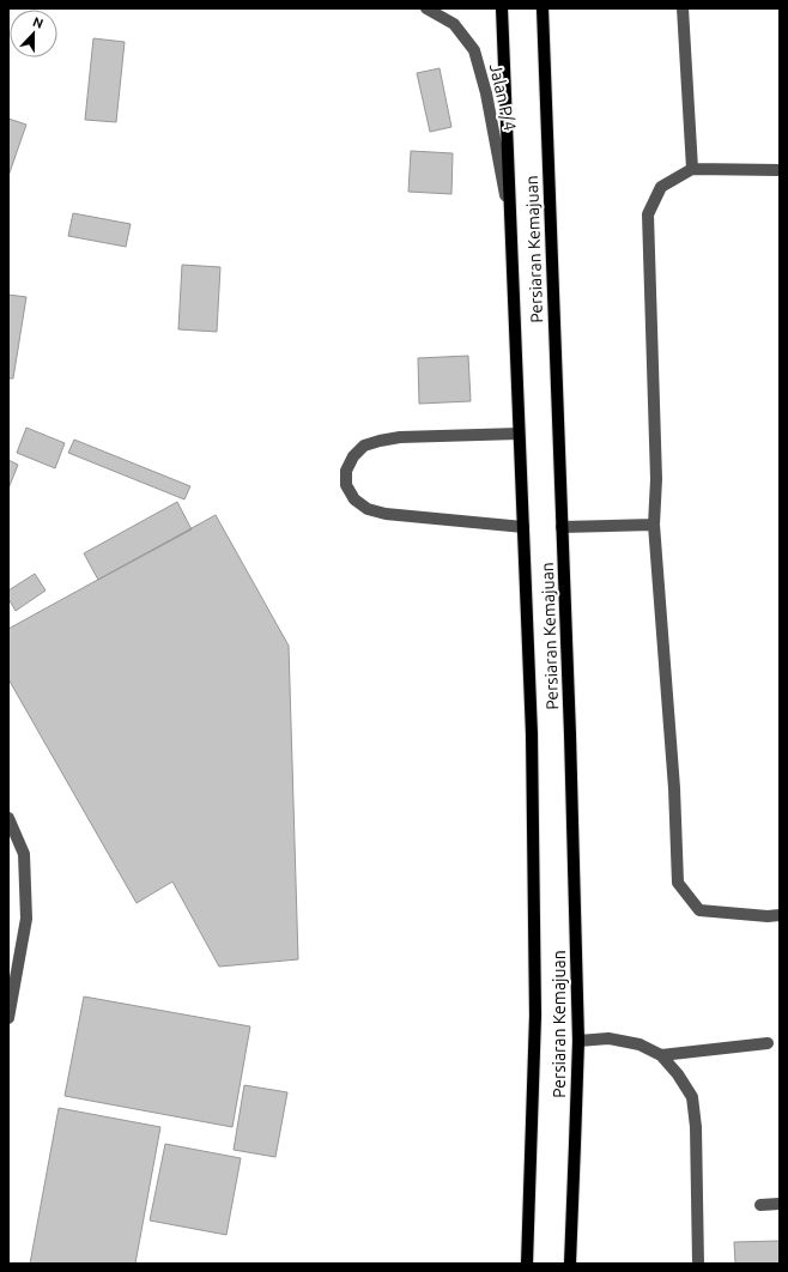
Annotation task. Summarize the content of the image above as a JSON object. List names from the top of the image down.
{
  "streets": {
    "main road": ["Persiaran Kemajuan"],
    "street": ["Jalan P/4"]
  },
  "crossings": [
    ["Jalan P/4", "Persiaran Kemajuan"]
  ],
  "north": "top"
}
